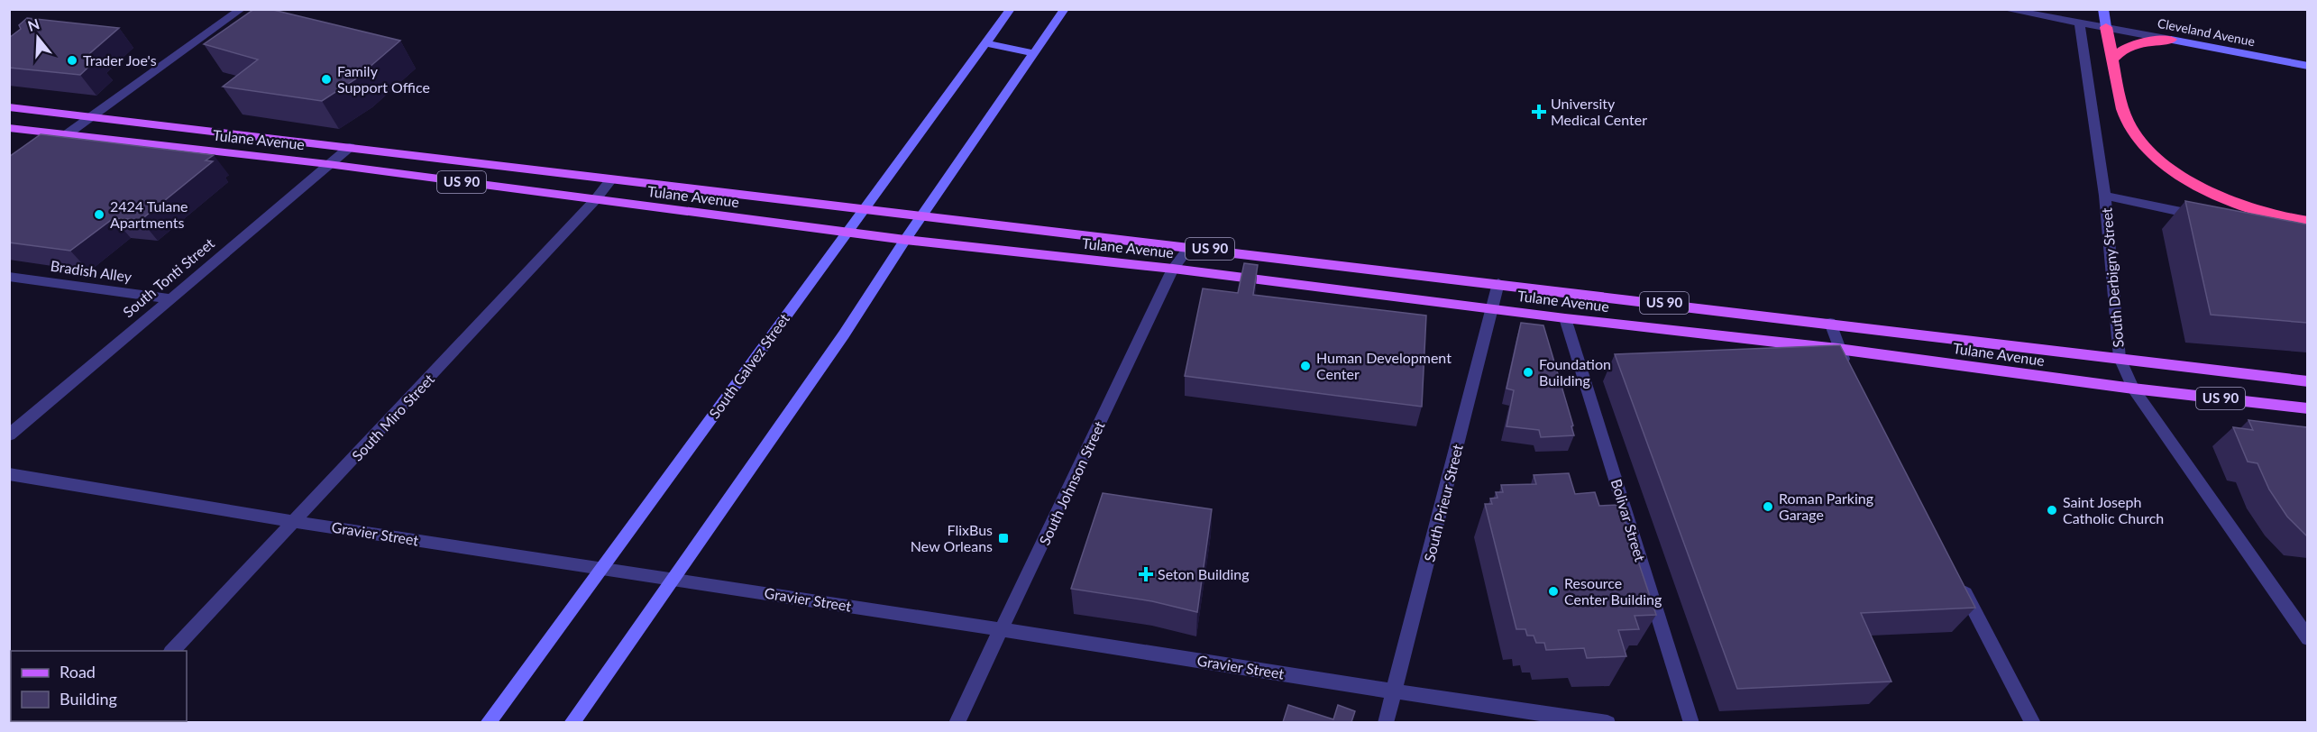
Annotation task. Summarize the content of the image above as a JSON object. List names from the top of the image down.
{
  "streets": {
    "main road": ["Tulane Avenue", "US 90"],
    "street": [
      "Cleveland Avenue",
      "Bradish Alley",
      "South Tonti Street",
      "South Derbigny Street",
      "South Galvez Street",
      "South Miro Street",
      "South Johnson Street",
      "South Prieur Street",
      "Bolivar Street",
      "Gravier Street"
    ]
  },
  "crossings": [
    ["Cleveland Avenue", "South Derbigny Street"],
    ["Tulane Avenue", "South Tonti Street"],
    ["Tulane Avenue", "South Derbigny Street"],
    ["Tulane Avenue", "South Galvez Street"],
    ["Tulane Avenue", "South Miro Street"],
    ["Tulane Avenue", "South Johnson Street"],
    ["Tulane Avenue", "South Prieur Street"],
    ["Tulane Avenue", "Bolivar Street"],
    ["Bradish Alley", "South Tonti Street"],
    ["South Galvez Street", "Gravier Street"],
    ["South Miro Street", "Gravier Street"],
    ["South Johnson Street", "Gravier Street"],
    ["South Prieur Street", "Gravier Street"]
  ],
  "places": {
    "other": [
      "Trader Joe's",
      "Family Support Office",
      "2424 Tulane Apartments",
      "Human Development Center",
      "Foundation Building",
      "Roman Parking Garage",
      "Saint Joseph Catholic Church",
      "Resource Center Building"
    ],
    "health": ["University Medical Center", "Seton Building"],
    "transit": ["FlixBus New Orleans"]
  },
  "legend": ["Road", "Building"],
  "north": "top"
}
